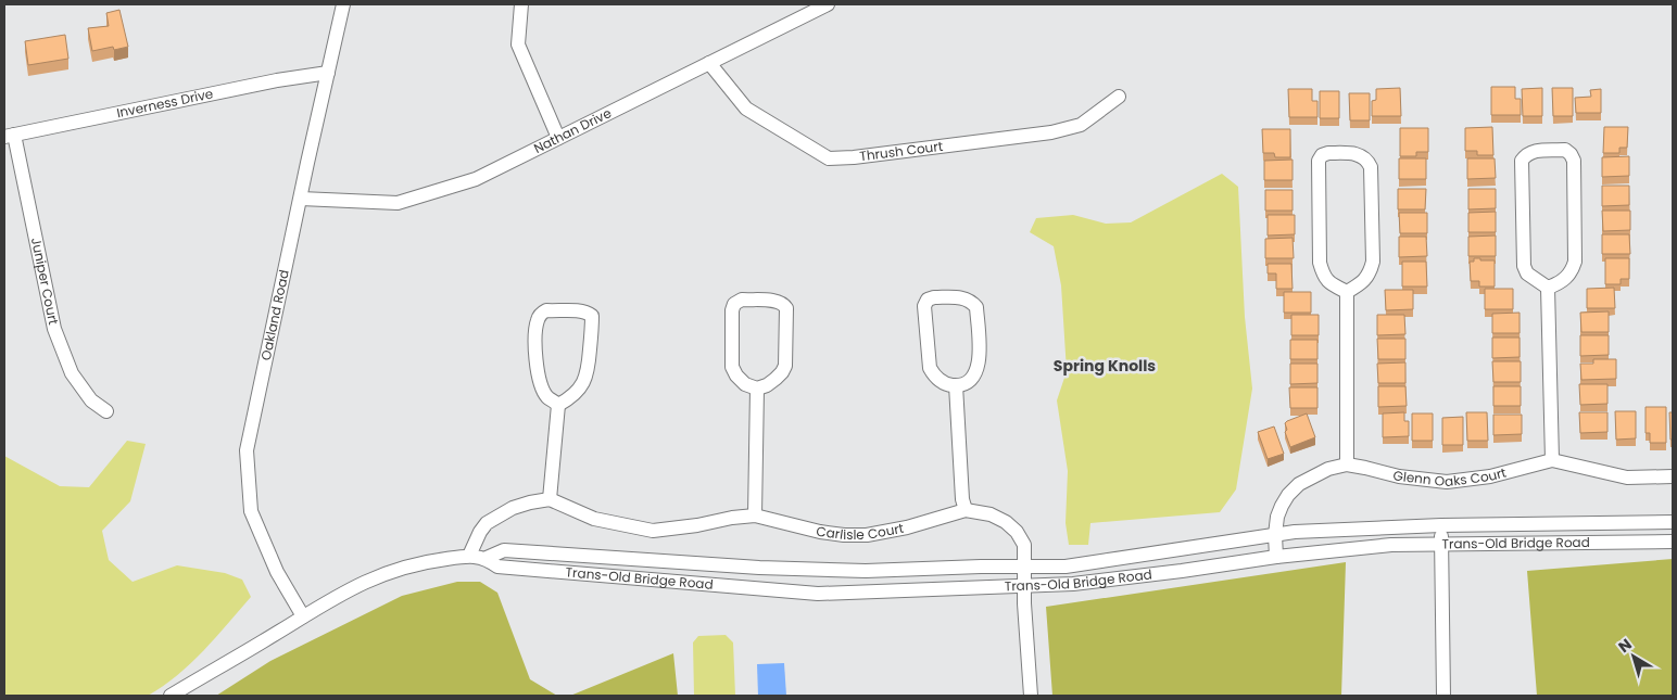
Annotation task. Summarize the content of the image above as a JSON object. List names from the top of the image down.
{
  "streets": {
    "street": [
      "Inverness Drive",
      "Nathan Drive",
      "Thrush Court",
      "Juniper Court",
      "Oakland Road",
      "Glenn Oaks Court",
      "Carlisle Court",
      "Trans-Old Bridge Road"
    ]
  },
  "crossings": [
    ["Inverness Drive", "Juniper Court"],
    ["Inverness Drive", "Oakland Road"],
    ["Nathan Drive", "Thrush Court"],
    ["Nathan Drive", "Oakland Road"],
    ["Oakland Road", "Trans-Old Bridge Road"],
    ["Glenn Oaks Court", "Trans-Old Bridge Road"],
    ["Carlisle Court", "Trans-Old Bridge Road"]
  ],
  "districts": ["Spring Knolls"],
  "north": "top left"
}
